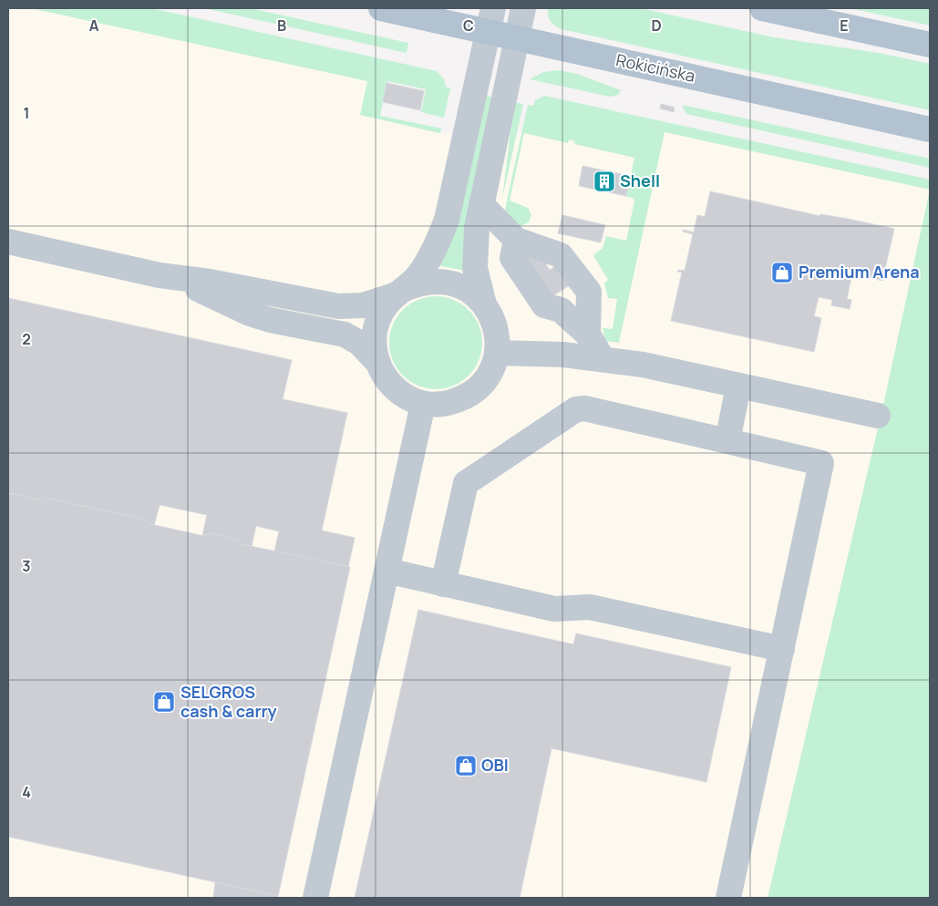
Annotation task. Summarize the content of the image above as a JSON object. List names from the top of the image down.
{
  "streets": {
    "main road": ["Rokicińska"]
  },
  "places": {
    "building": ["Shell"],
    "shop": ["Premium Arena", "SELGROS cash & carry", "OBI"]
  },
  "grid": {
    "columns": [
      "A",
      "B",
      "C",
      "D",
      "E"
    ],
    "rows": [
      "1",
      "2",
      "3",
      "4"
    ]
  }
}
